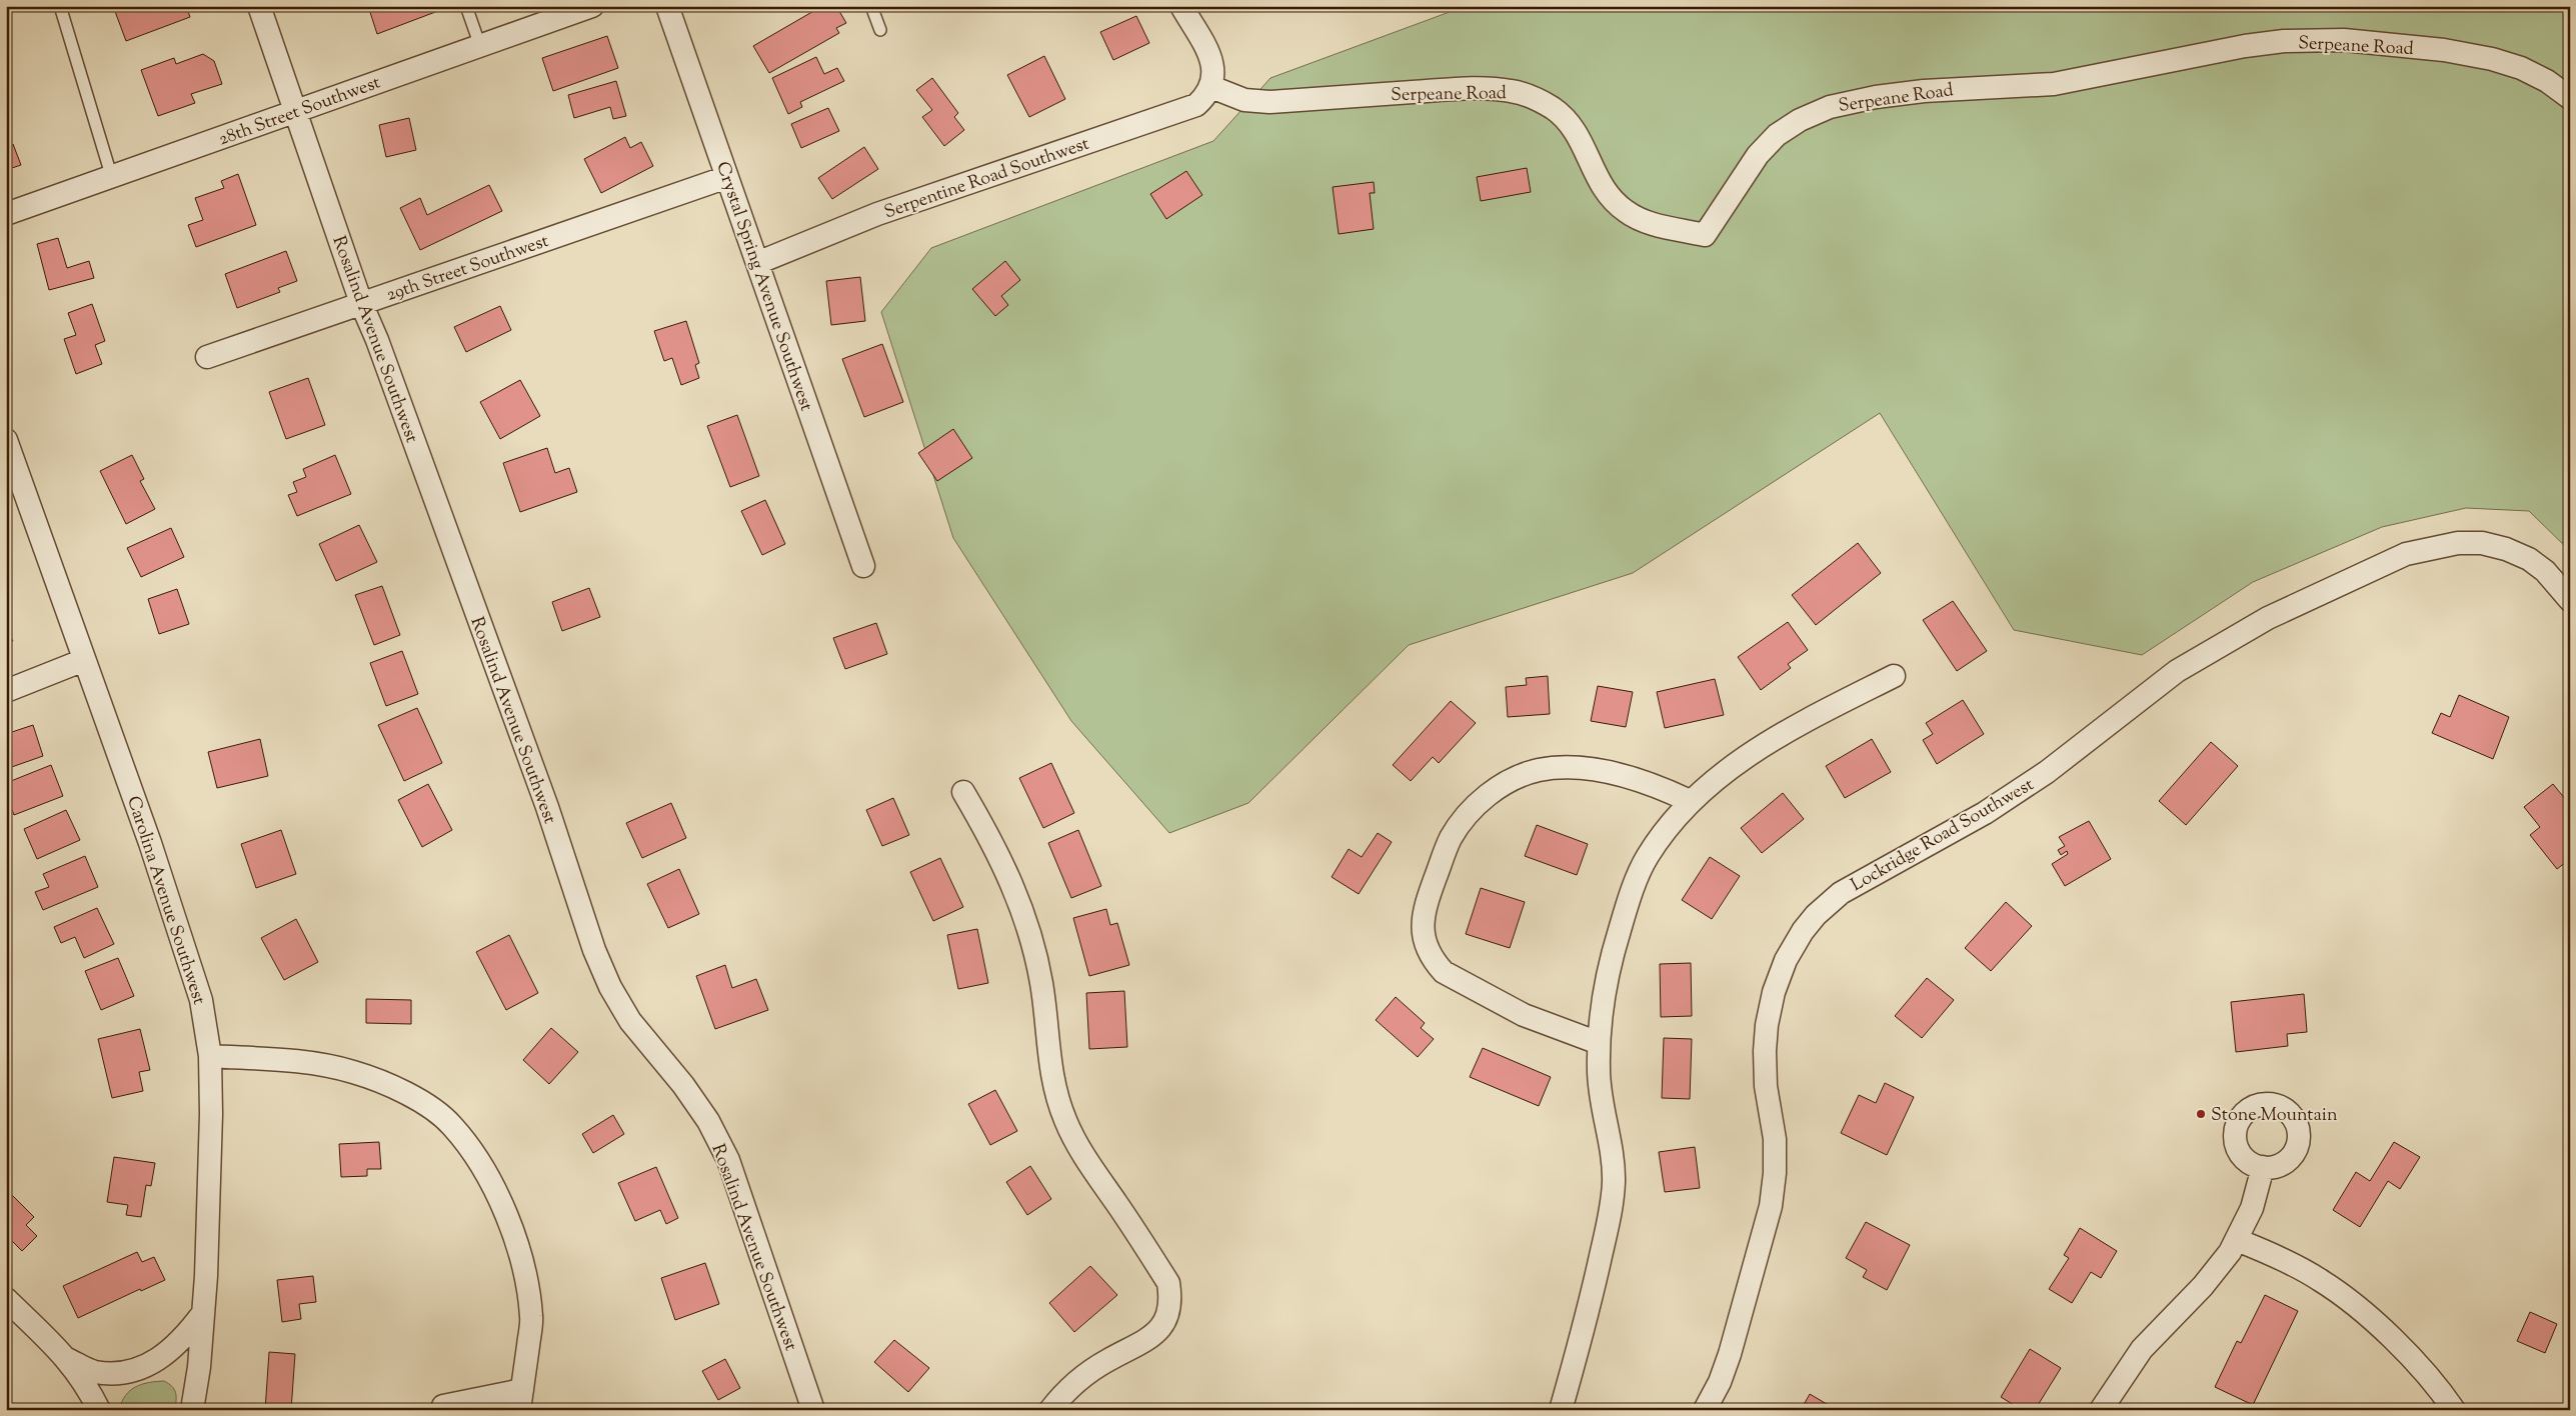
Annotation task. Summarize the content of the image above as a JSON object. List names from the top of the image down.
{
  "streets": {
    "street": [
      "Serpeane Road",
      "28th Street Southwest",
      "Serpentine Road Southwest",
      "29th Street Southwest",
      "Crystal Spring Avenue Southwest",
      "Rosalind Avenue Southwest",
      "Lockridge Road Southwest",
      "Carolina Avenue Southwest"
    ]
  },
  "crossings": [
    ["Serpeane Road", "Serpentine Road Southwest"],
    ["28th Street Southwest", "Rosalind Avenue Southwest"],
    ["Serpentine Road Southwest", "Crystal Spring Avenue Southwest"],
    ["29th Street Southwest", "Crystal Spring Avenue Southwest"],
    ["29th Street Southwest", "Rosalind Avenue Southwest"]
  ],
  "places": ["Stone Mountain"]
}
